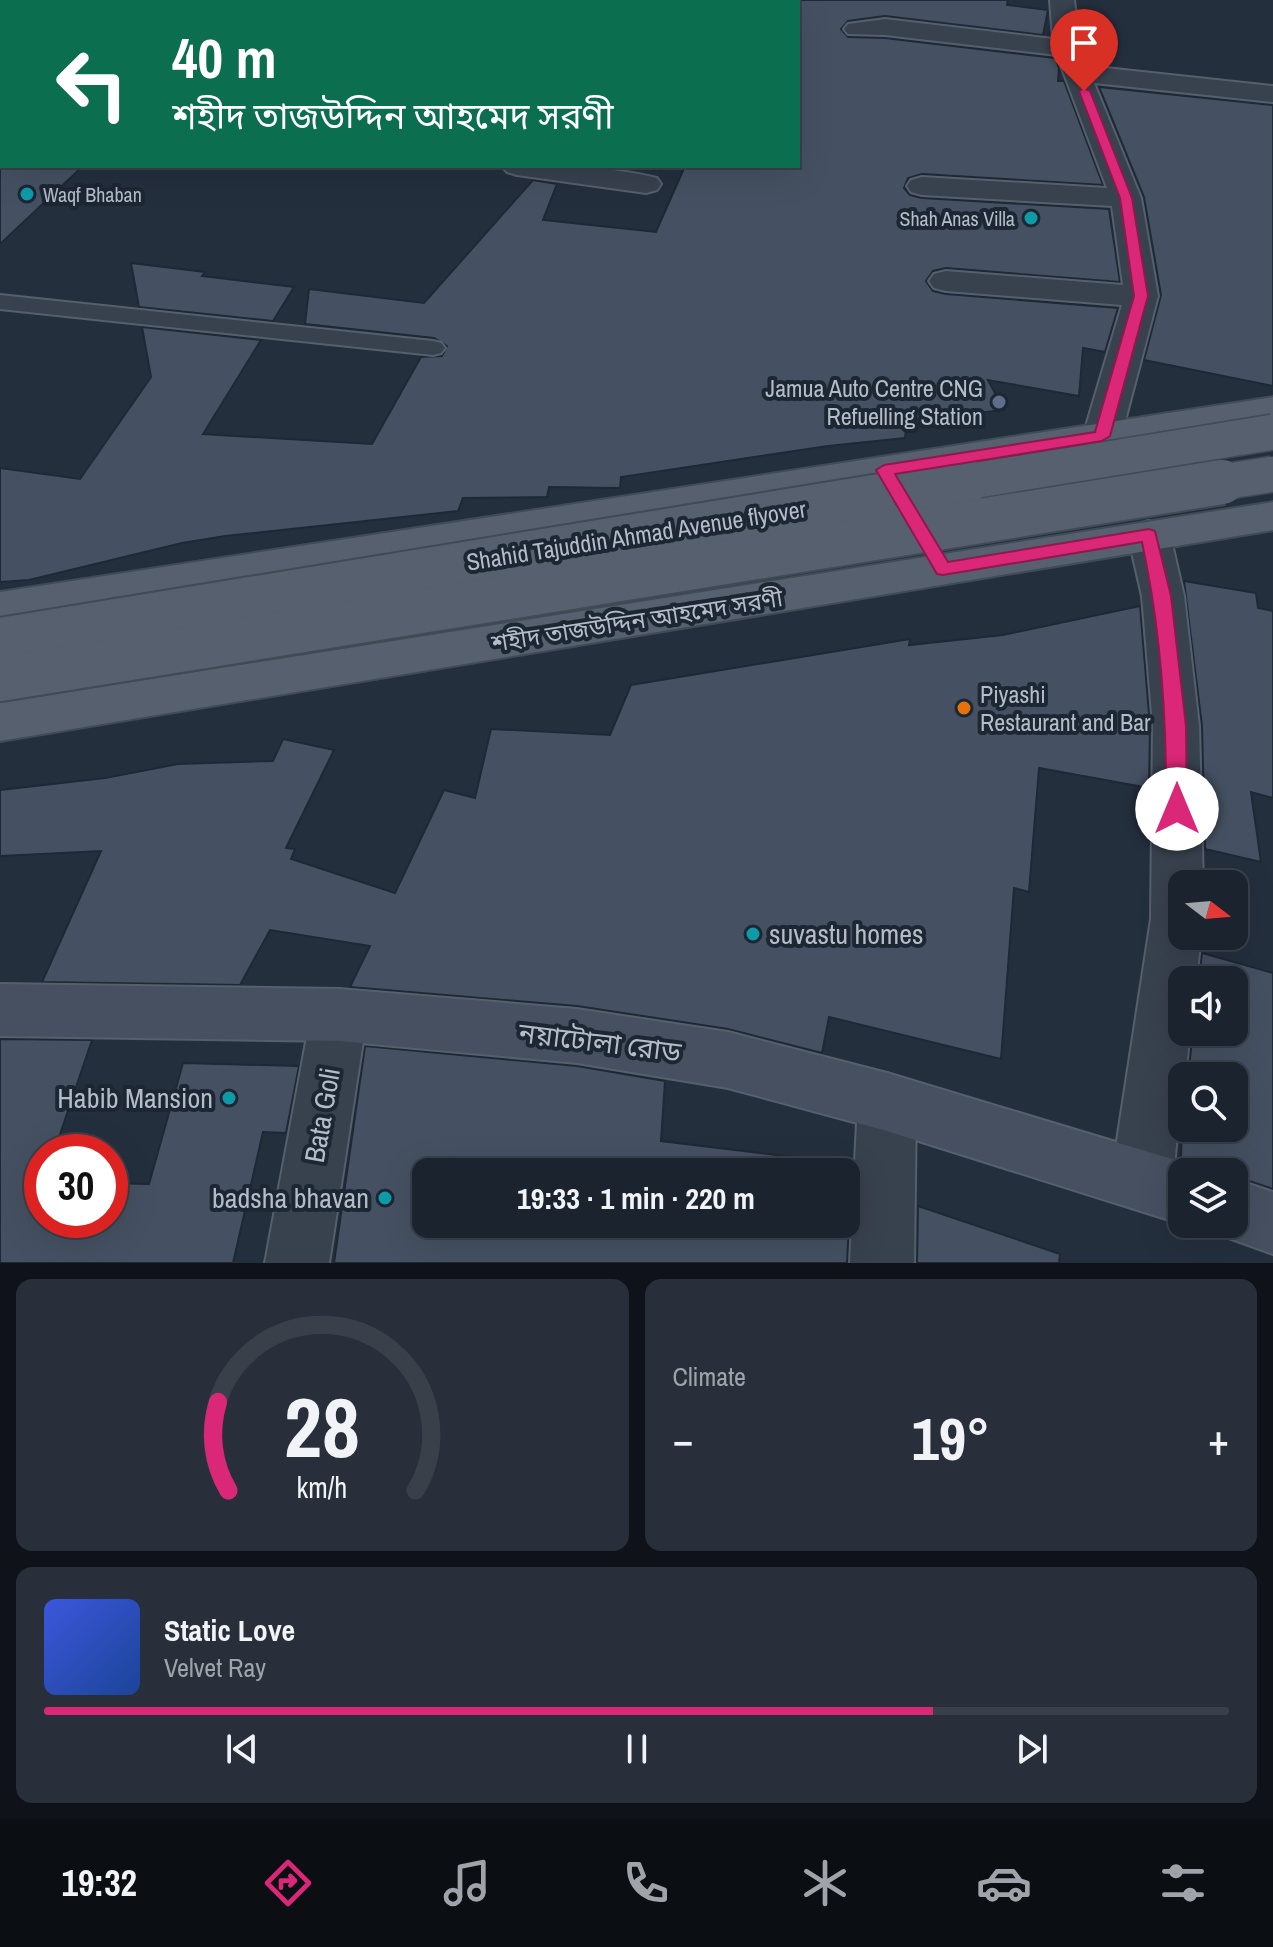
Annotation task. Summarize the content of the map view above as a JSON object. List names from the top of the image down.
{
  "streets": {
    "main road": ["Shahid Tajuddin Ahmad Avenue flyover", "শহীদ তাজউদ্দিন আহমেদ সরণী"],
    "street": ["নয়াটোলা রোড", "Bata Goli"]
  },
  "crossings": [
    ["নয়াটোলা রোড", "Bata Goli"]
  ],
  "places": [
    "Waqf Bhaban",
    "Shah Anas Villa",
    "Jamua Auto Centre CNG Refuelling Station",
    "Piyashi Restaurant and Bar",
    "suvastu homes",
    "Habib Mansion",
    "badsha bhavan"
  ],
  "north": "right",
  "page": {
    "turn": ["40 m", "শহীদ তাজউদ্দিন আহমেদ সরণী"],
    "limit": "30",
    "trip": "19:33 · 1 min · 220 m",
    "tile": "Climate",
    "heat": ["−", "19°", "+"],
    "song": ["Static Love", "Velvet Ray"],
    "tabs": "19:32",
    "gauge": ["28", "km/h"]
  }
}
